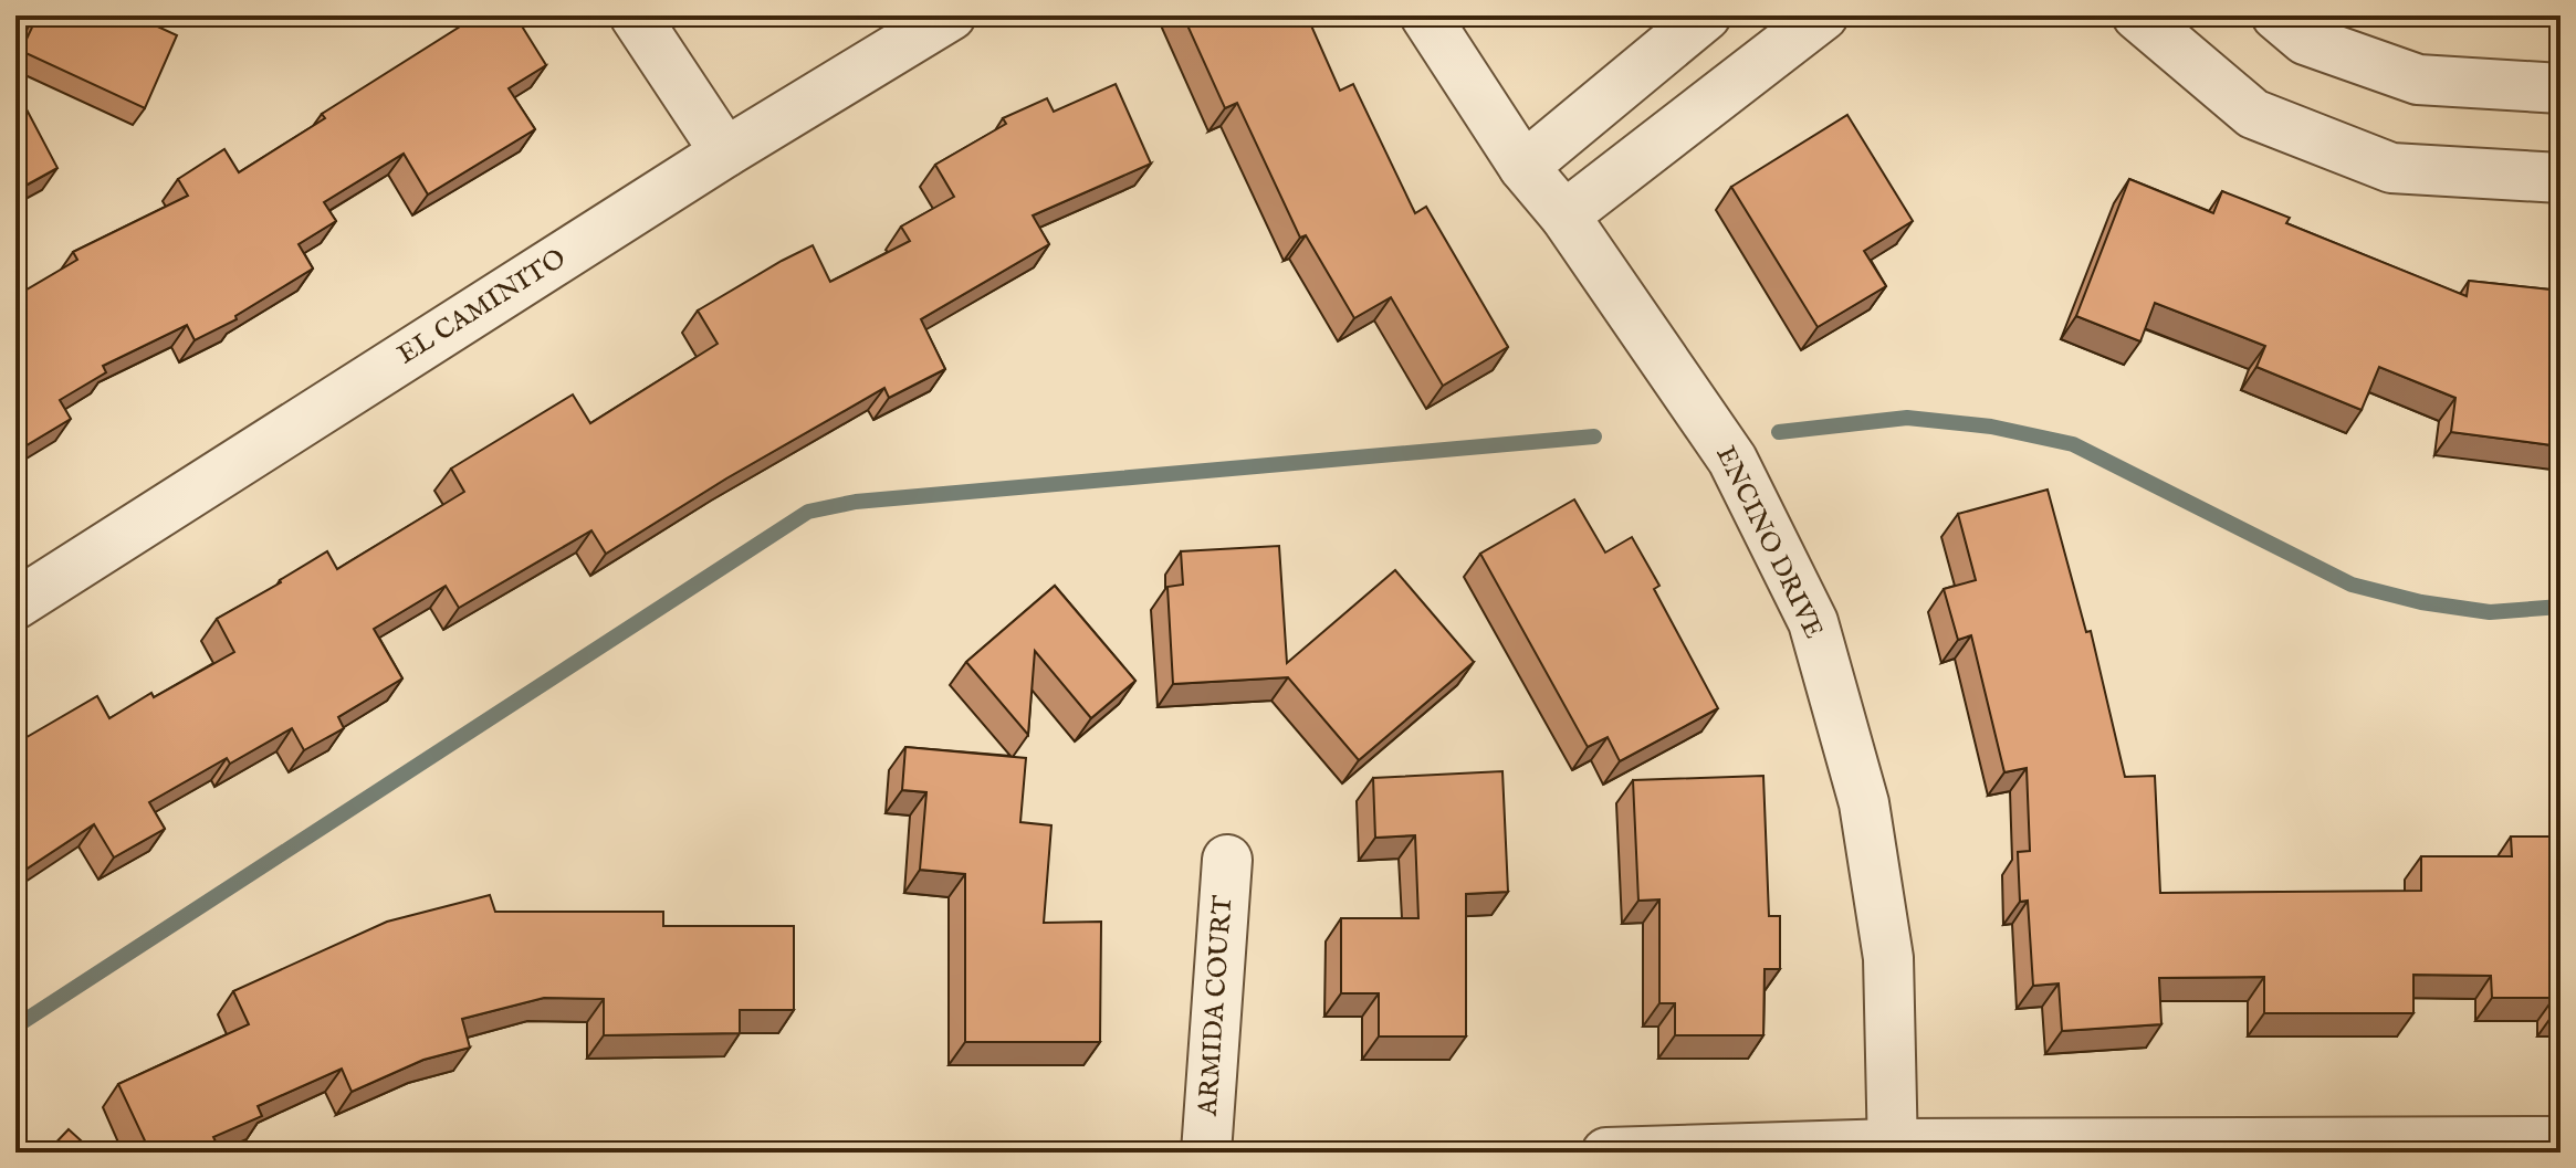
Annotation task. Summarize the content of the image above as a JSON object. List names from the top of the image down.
{
  "streets": {
    "street": ["EL CAMINITO", "ENCINO DRIVE", "ARMIDA COURT"]
  }
}
